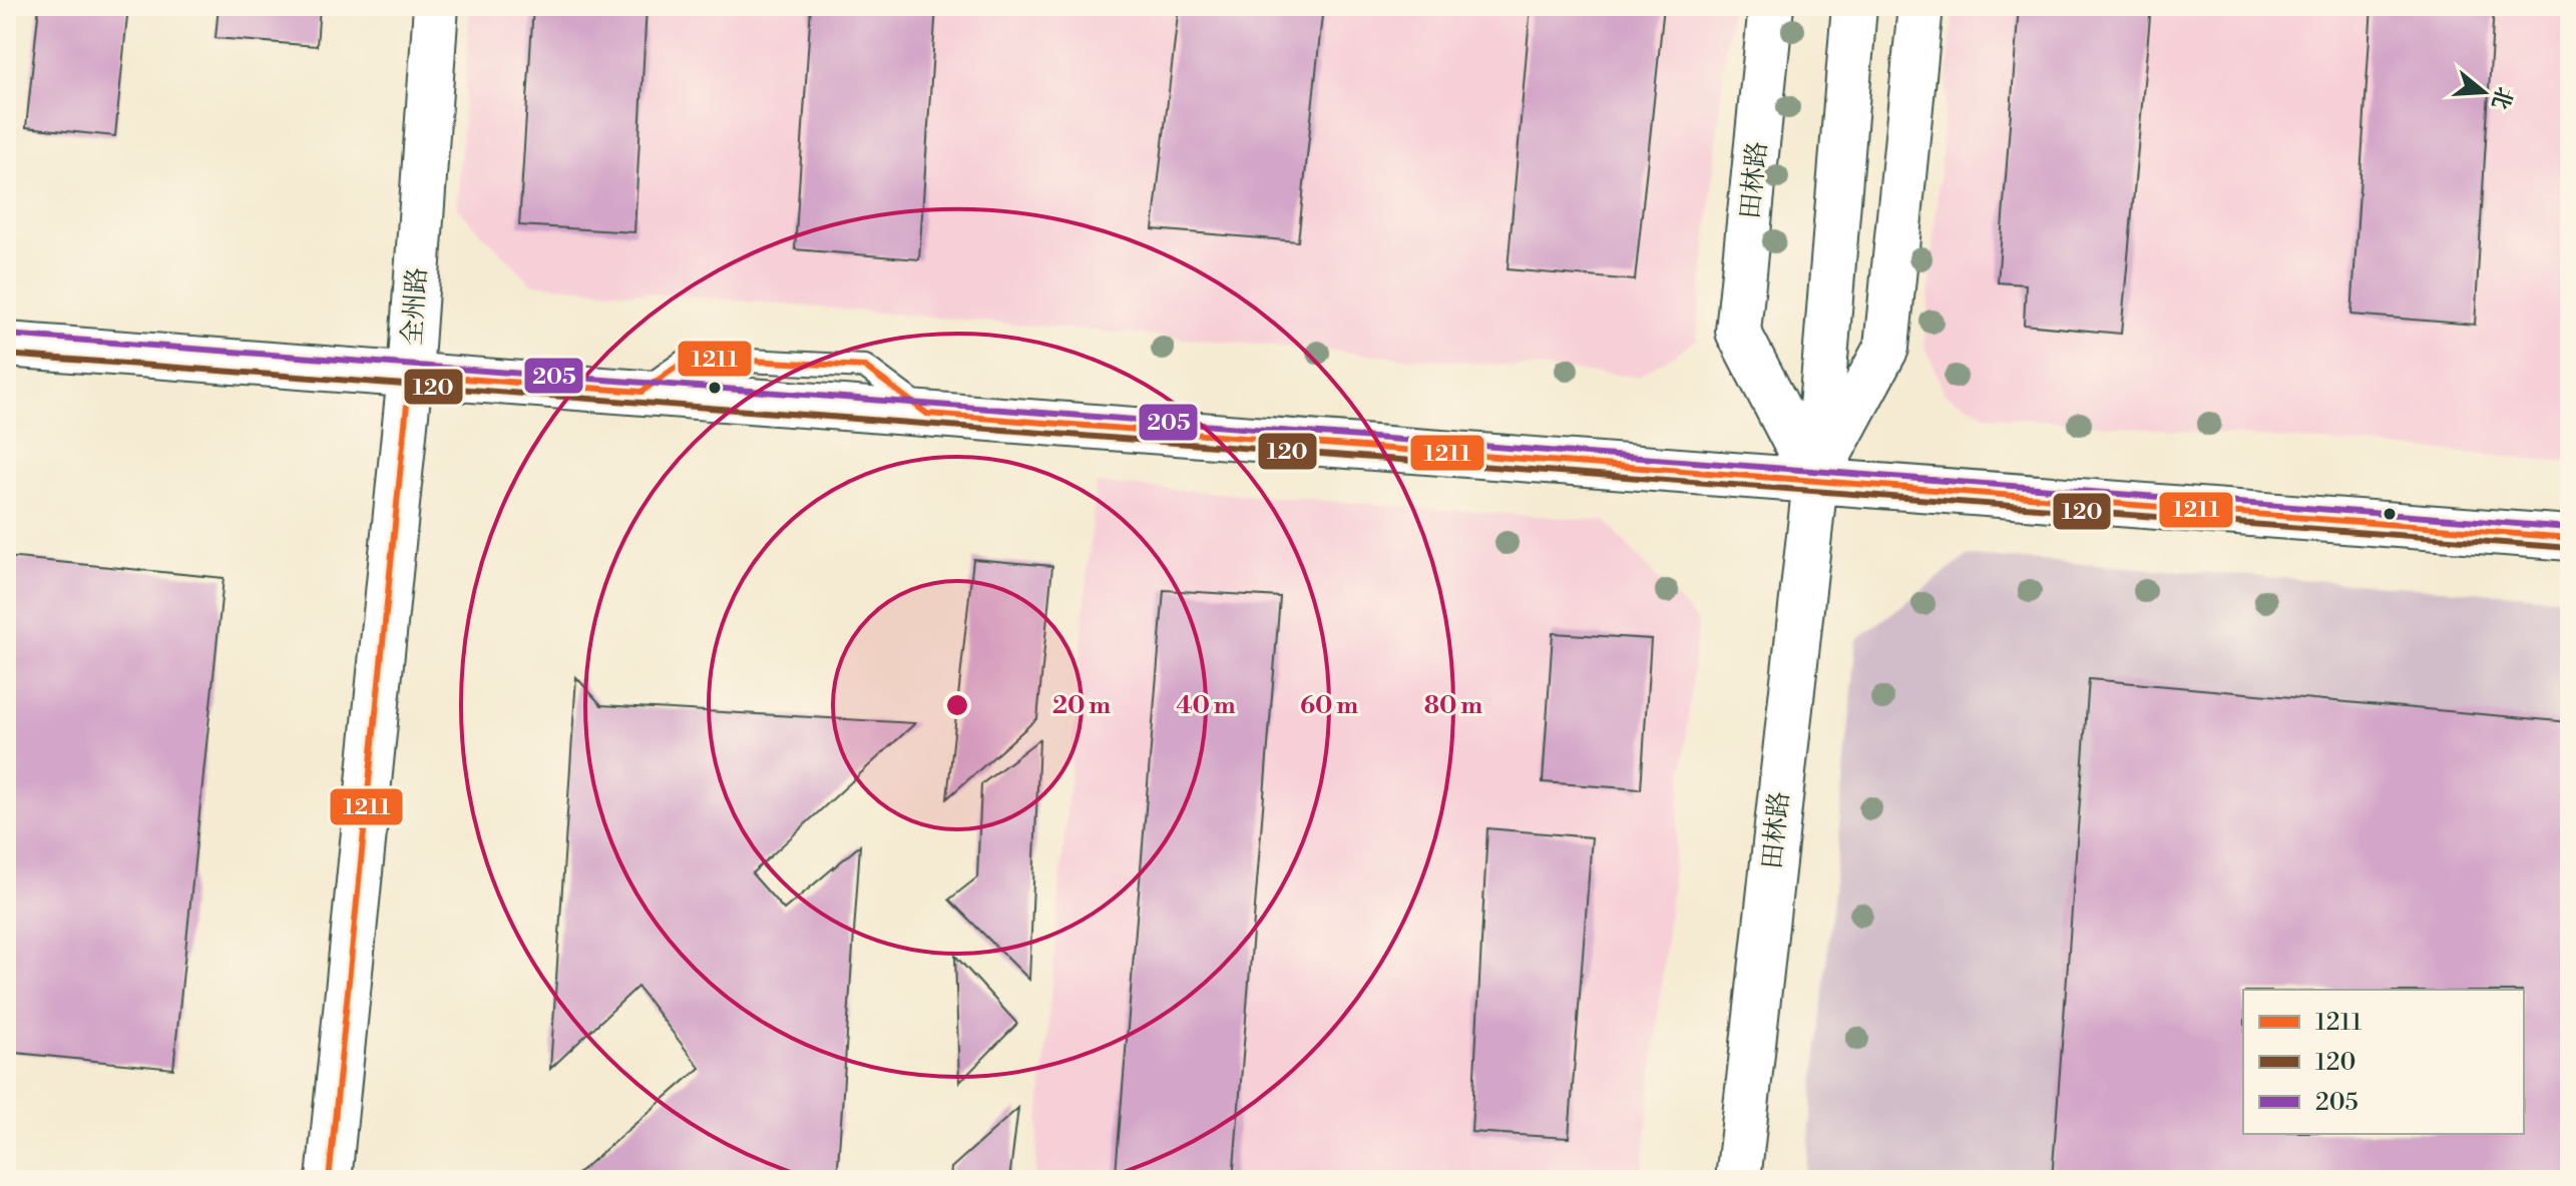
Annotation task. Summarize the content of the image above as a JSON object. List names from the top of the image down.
{
  "streets": {
    "street": ["田林路", "全州路"]
  },
  "lines": ["transit line 205", "transit line 120", "transit line 1211"],
  "legend": ["1211", "120", "205"],
  "north": "right",
  "rings": [
    "20 m",
    "40 m",
    "60 m",
    "80 m"
  ]
}
